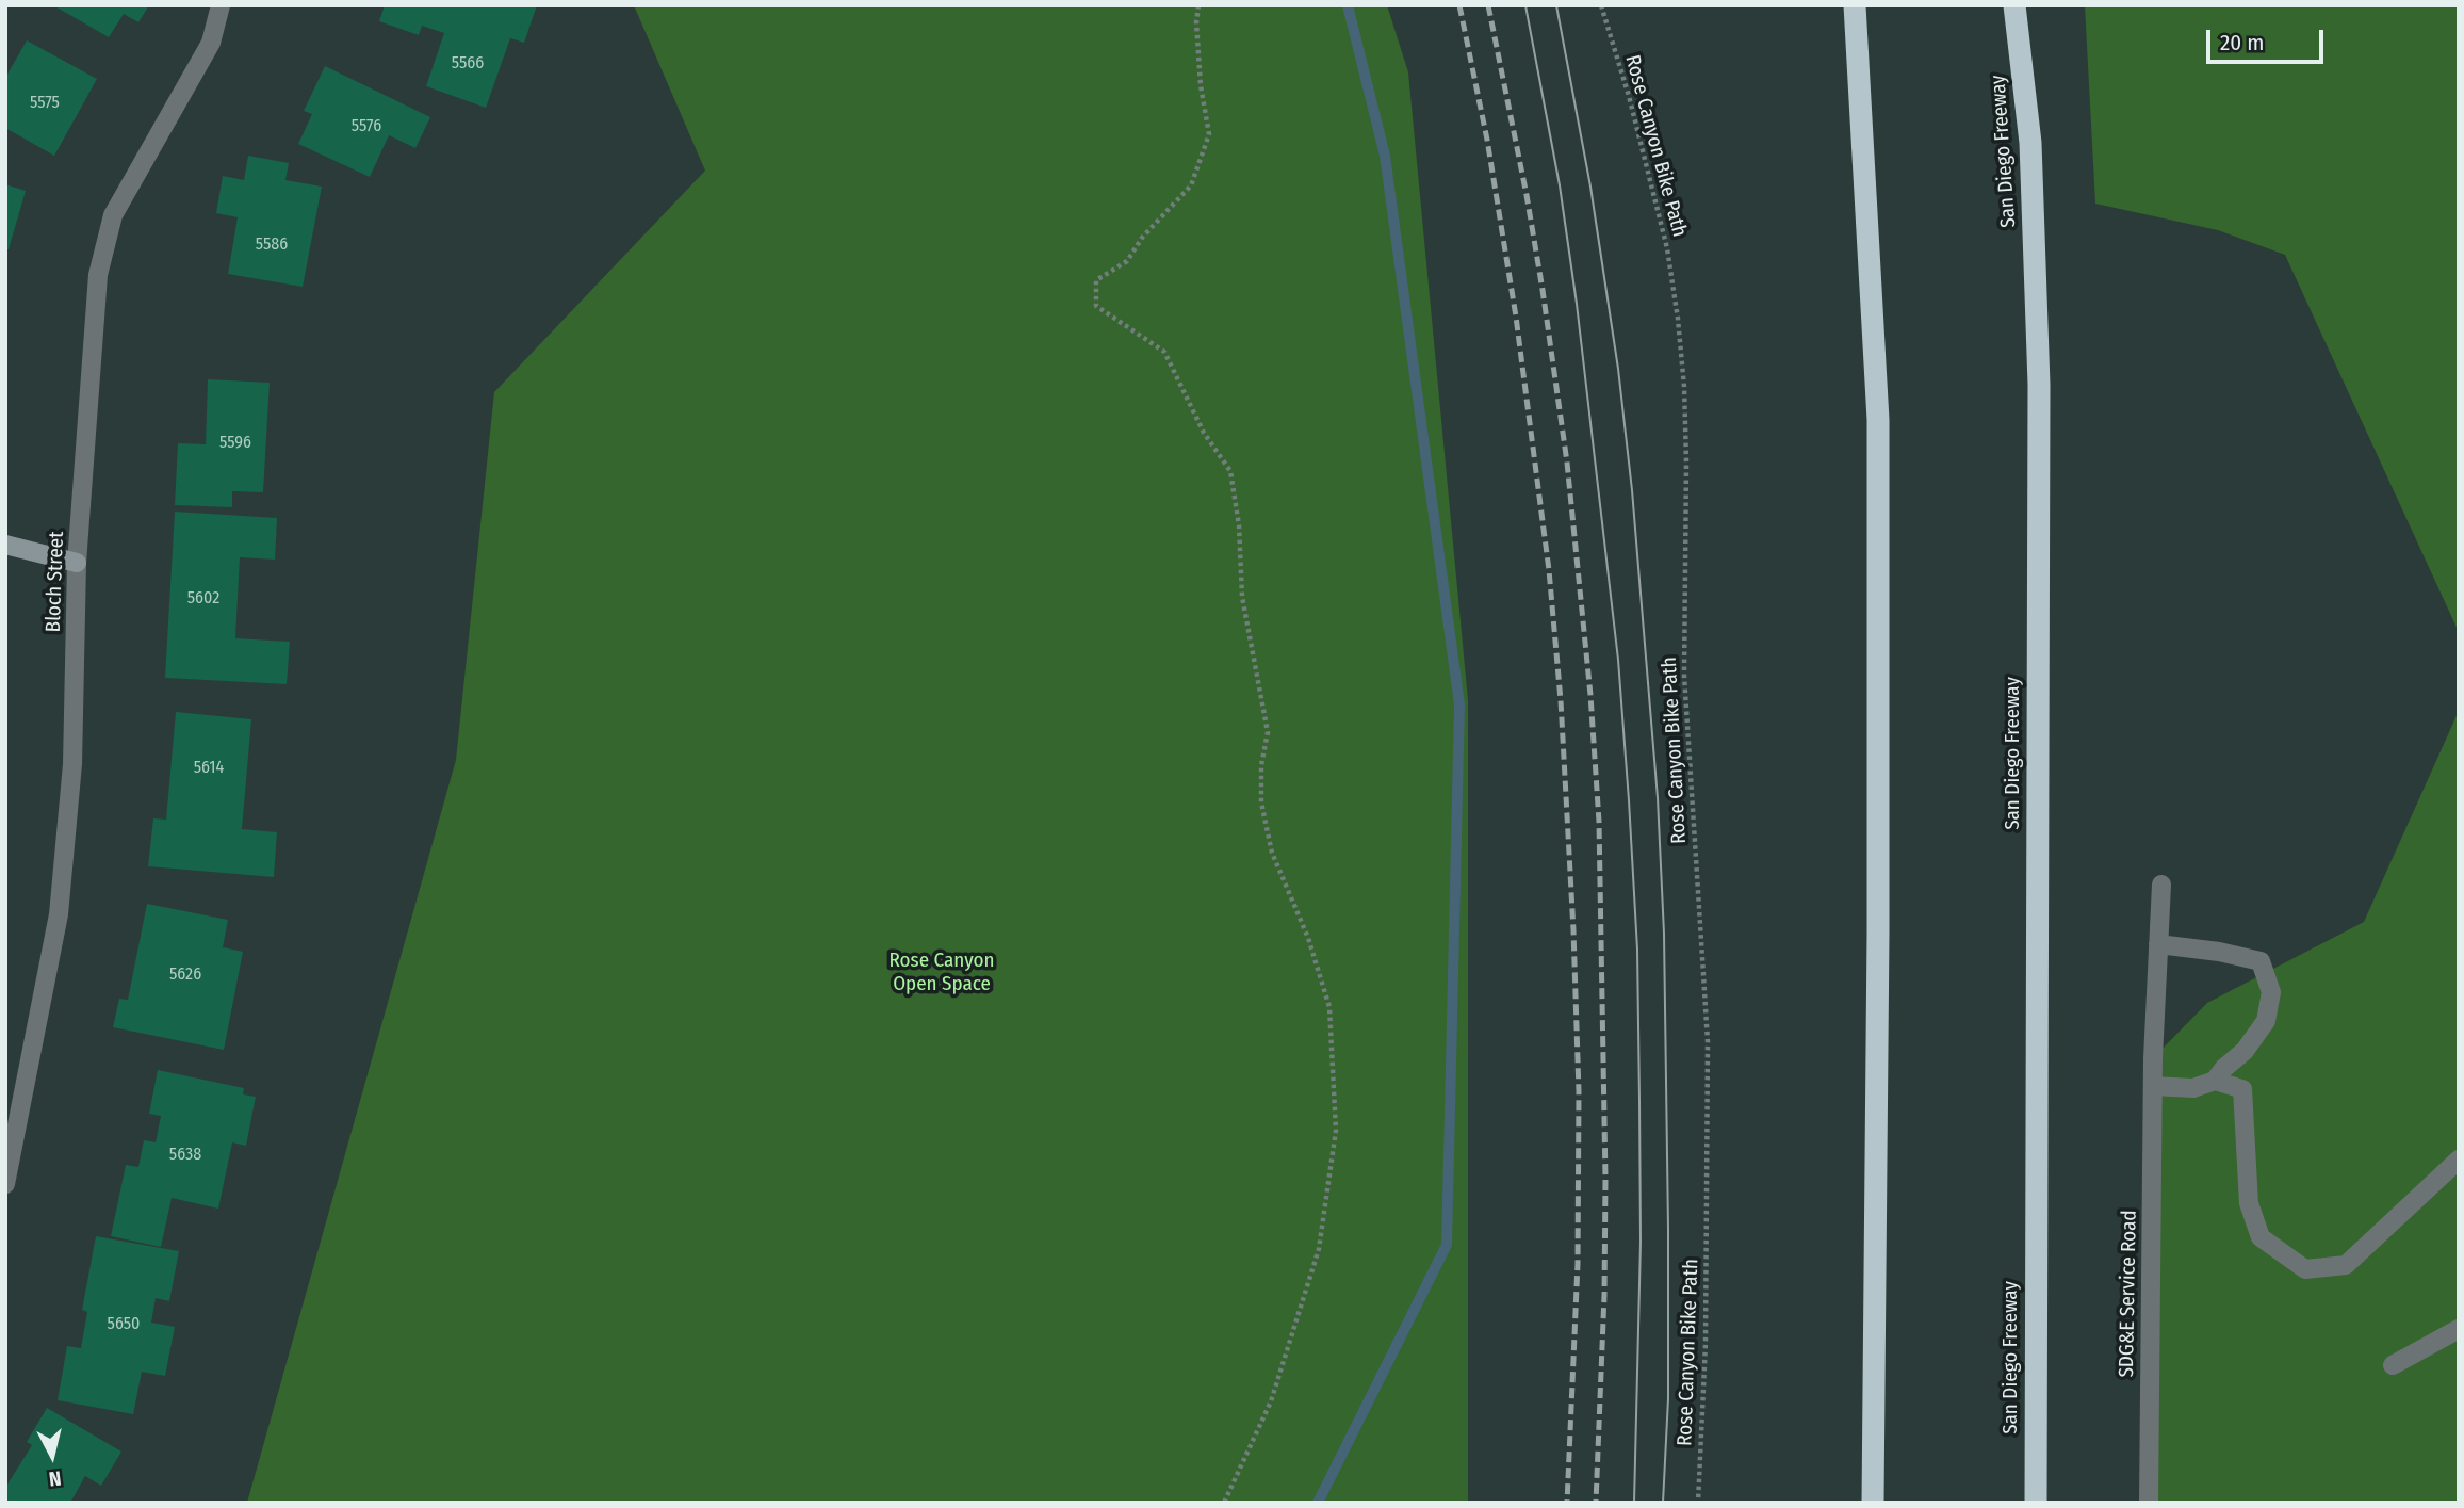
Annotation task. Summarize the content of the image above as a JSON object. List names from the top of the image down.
{
  "streets": {
    "highway": ["San Diego Freeway"],
    "street": ["Bloch Street", "SDG&E Service Road"],
    "path": ["Rose Canyon Bike Path"]
  },
  "parks": ["Rose Canyon Open Space"],
  "house_numbers": [
    "5566",
    "5575",
    "5576",
    "5586",
    "5596",
    "5602",
    "5614",
    "5626",
    "5638",
    "5650"
  ],
  "scale_bar": "20 m",
  "north": "bottom"
}
